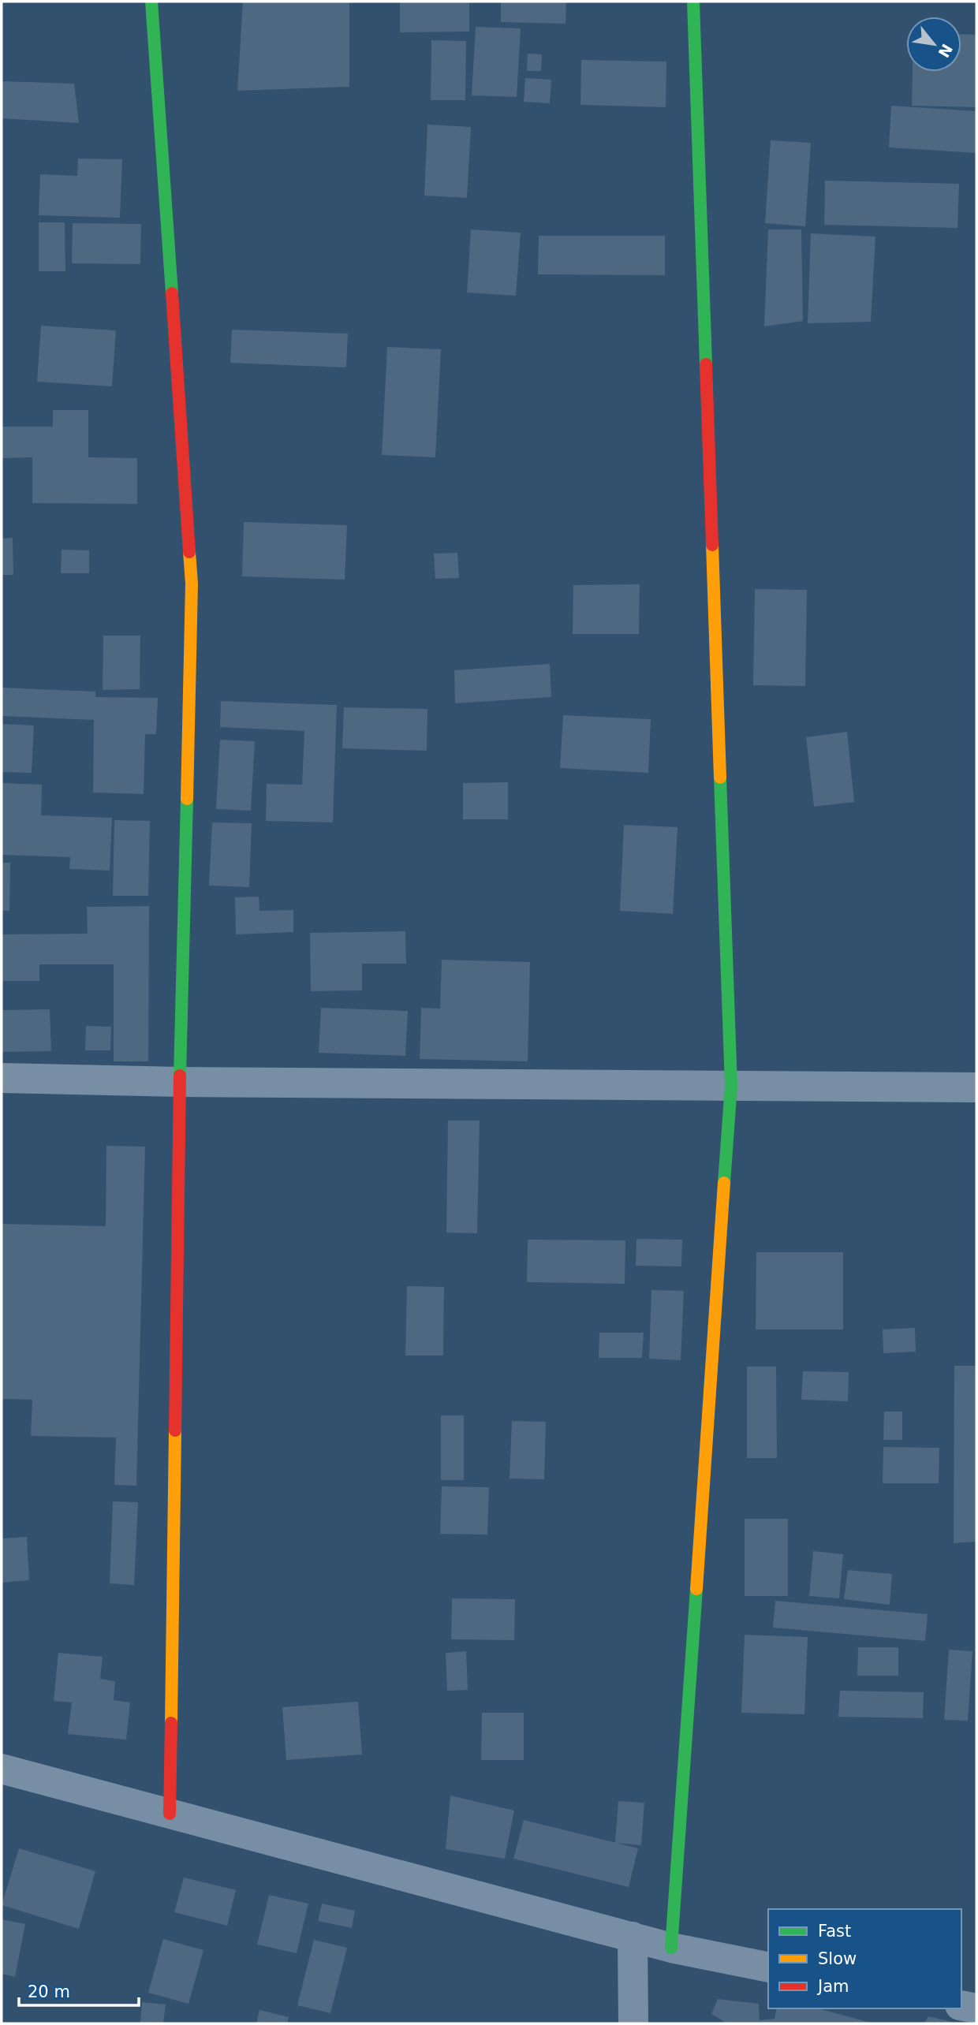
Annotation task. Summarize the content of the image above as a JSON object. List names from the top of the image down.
{
  "legend": ["Fast", "Slow", "Jam"],
  "scale_bar": "20 m",
  "north": "bottom right"
}
